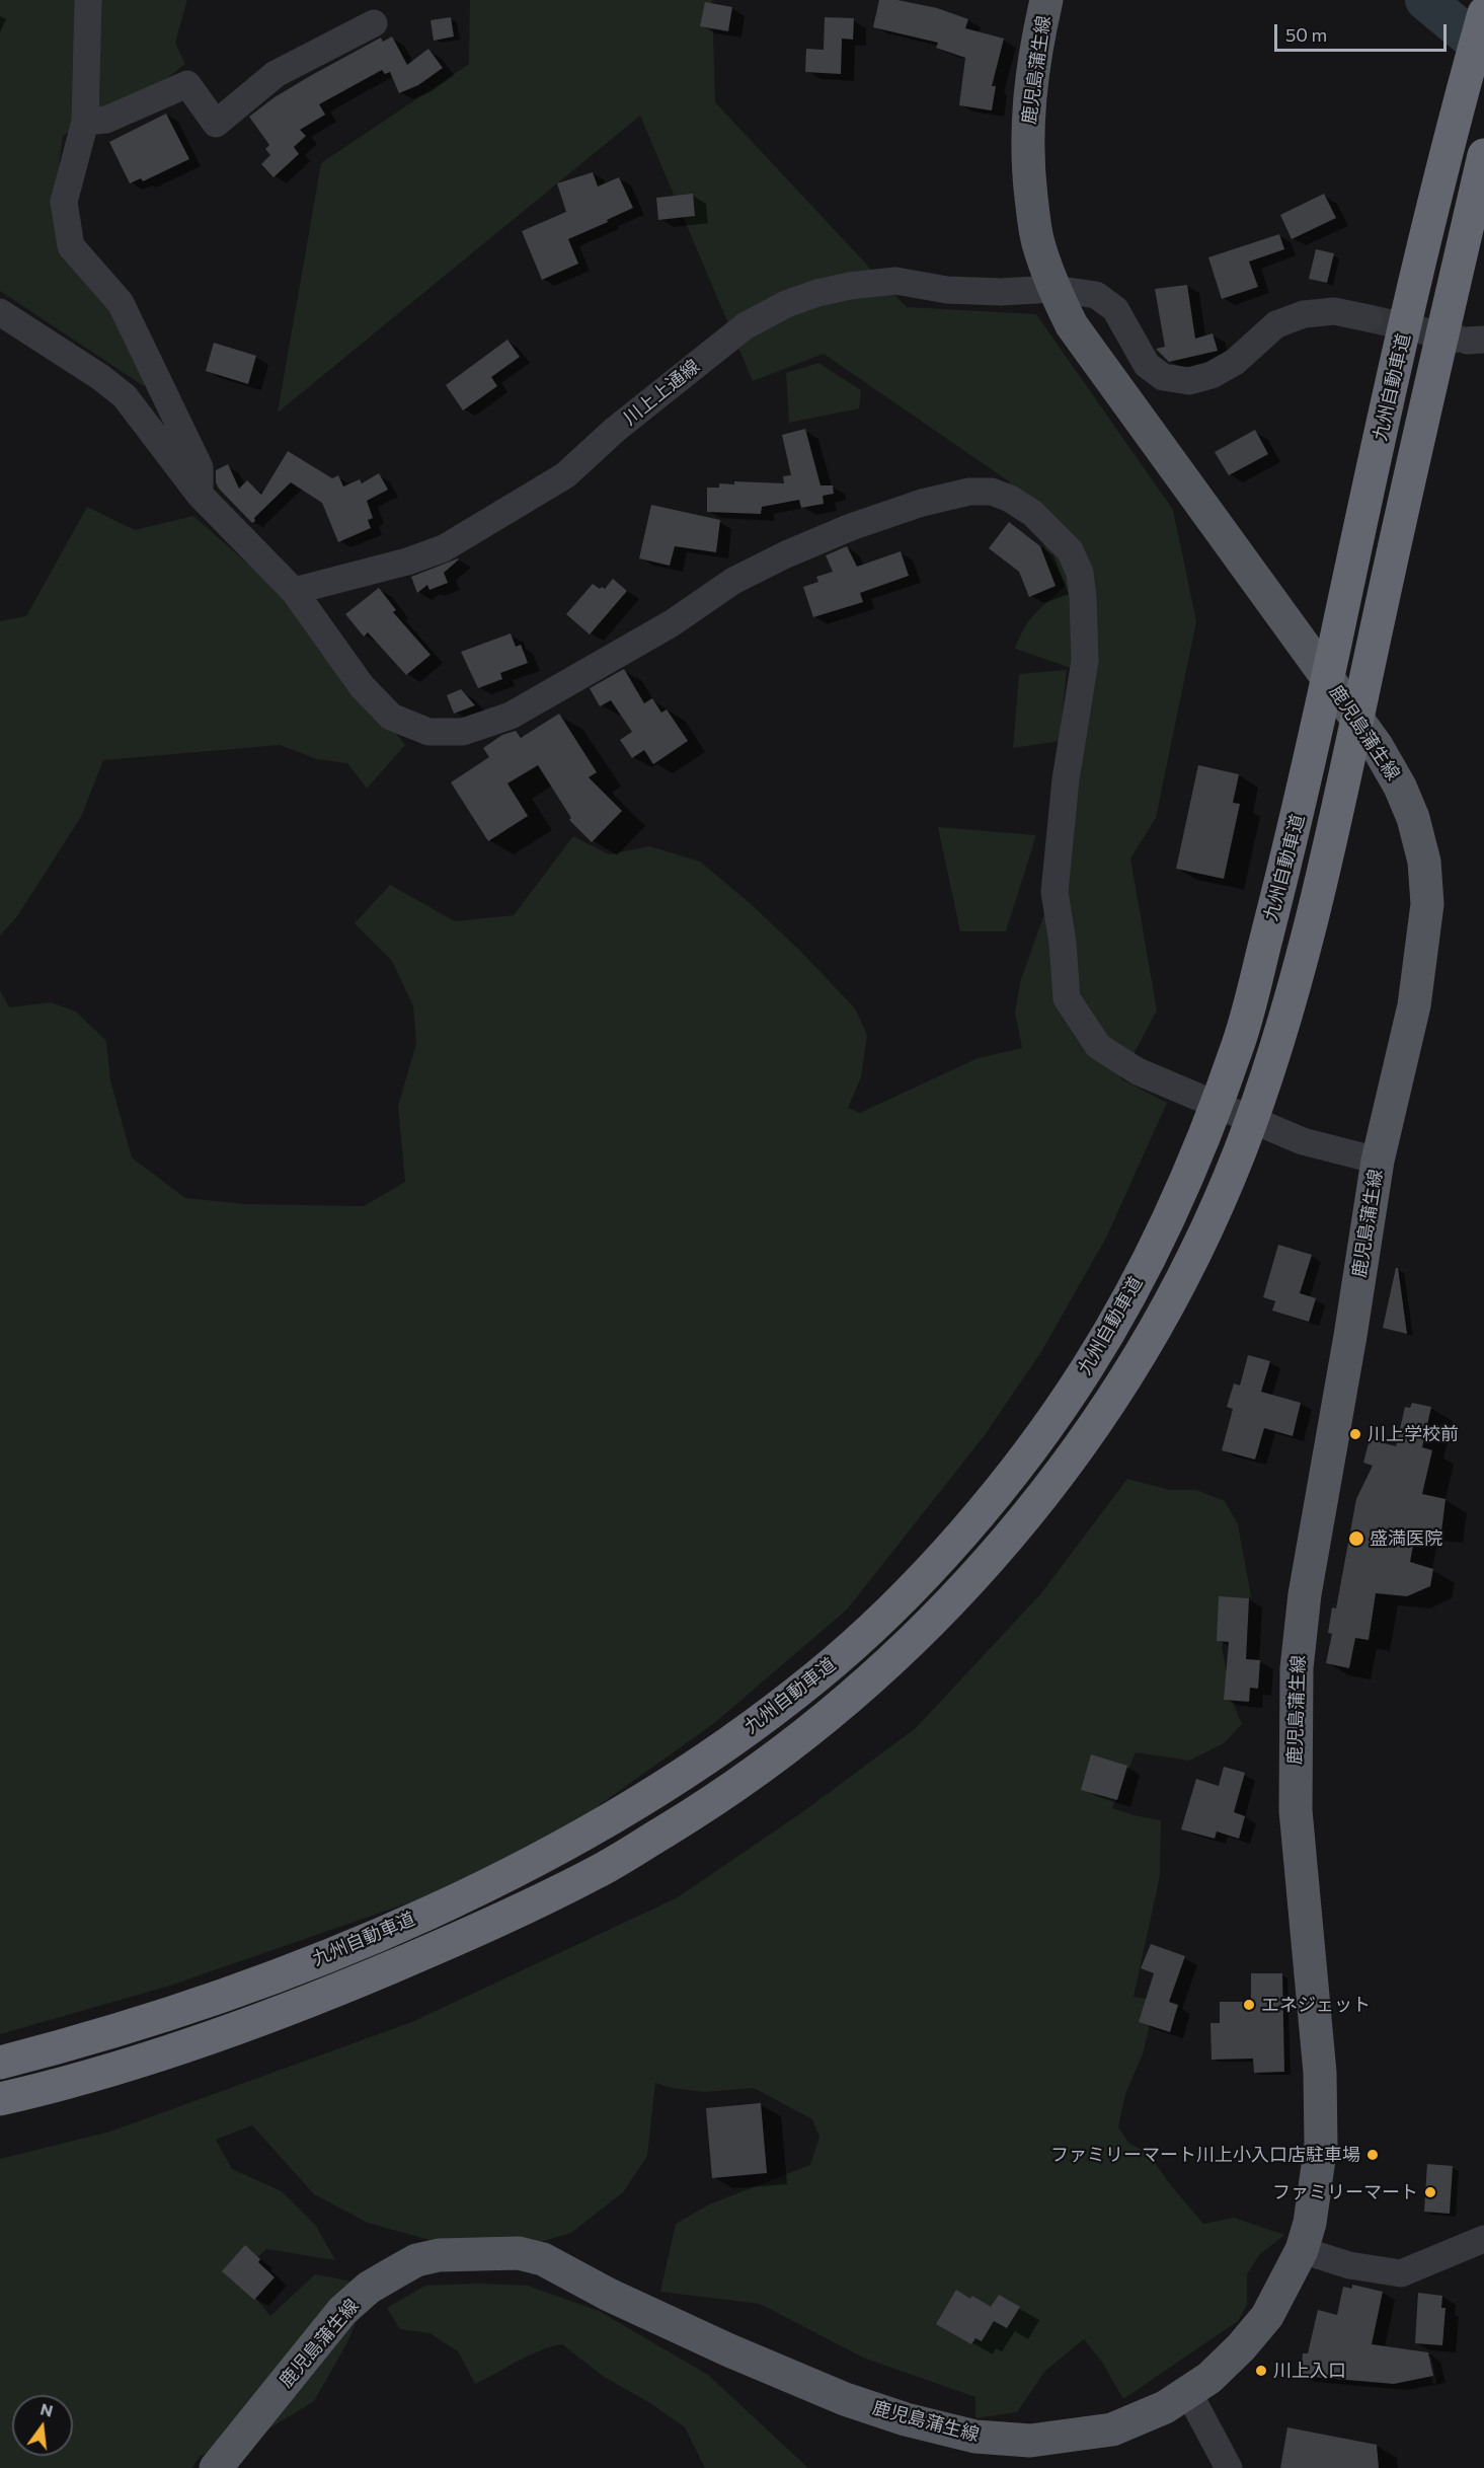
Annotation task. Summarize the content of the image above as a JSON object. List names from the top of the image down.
{
  "streets": {
    "highway": ["九州自動車道"],
    "main road": ["鹿児島蒲生線"],
    "street": ["川上上通線"]
  },
  "crossings": [
    ["鹿児島蒲生線", "川上上通線"]
  ],
  "places": [
    "川上学校前",
    "盛満医院",
    "エネジェット",
    "ファミリーマート川上小入口店駐車場",
    "ファミリーマート",
    "川上入口"
  ],
  "scale_bar": "50 m",
  "north": "top"
}
